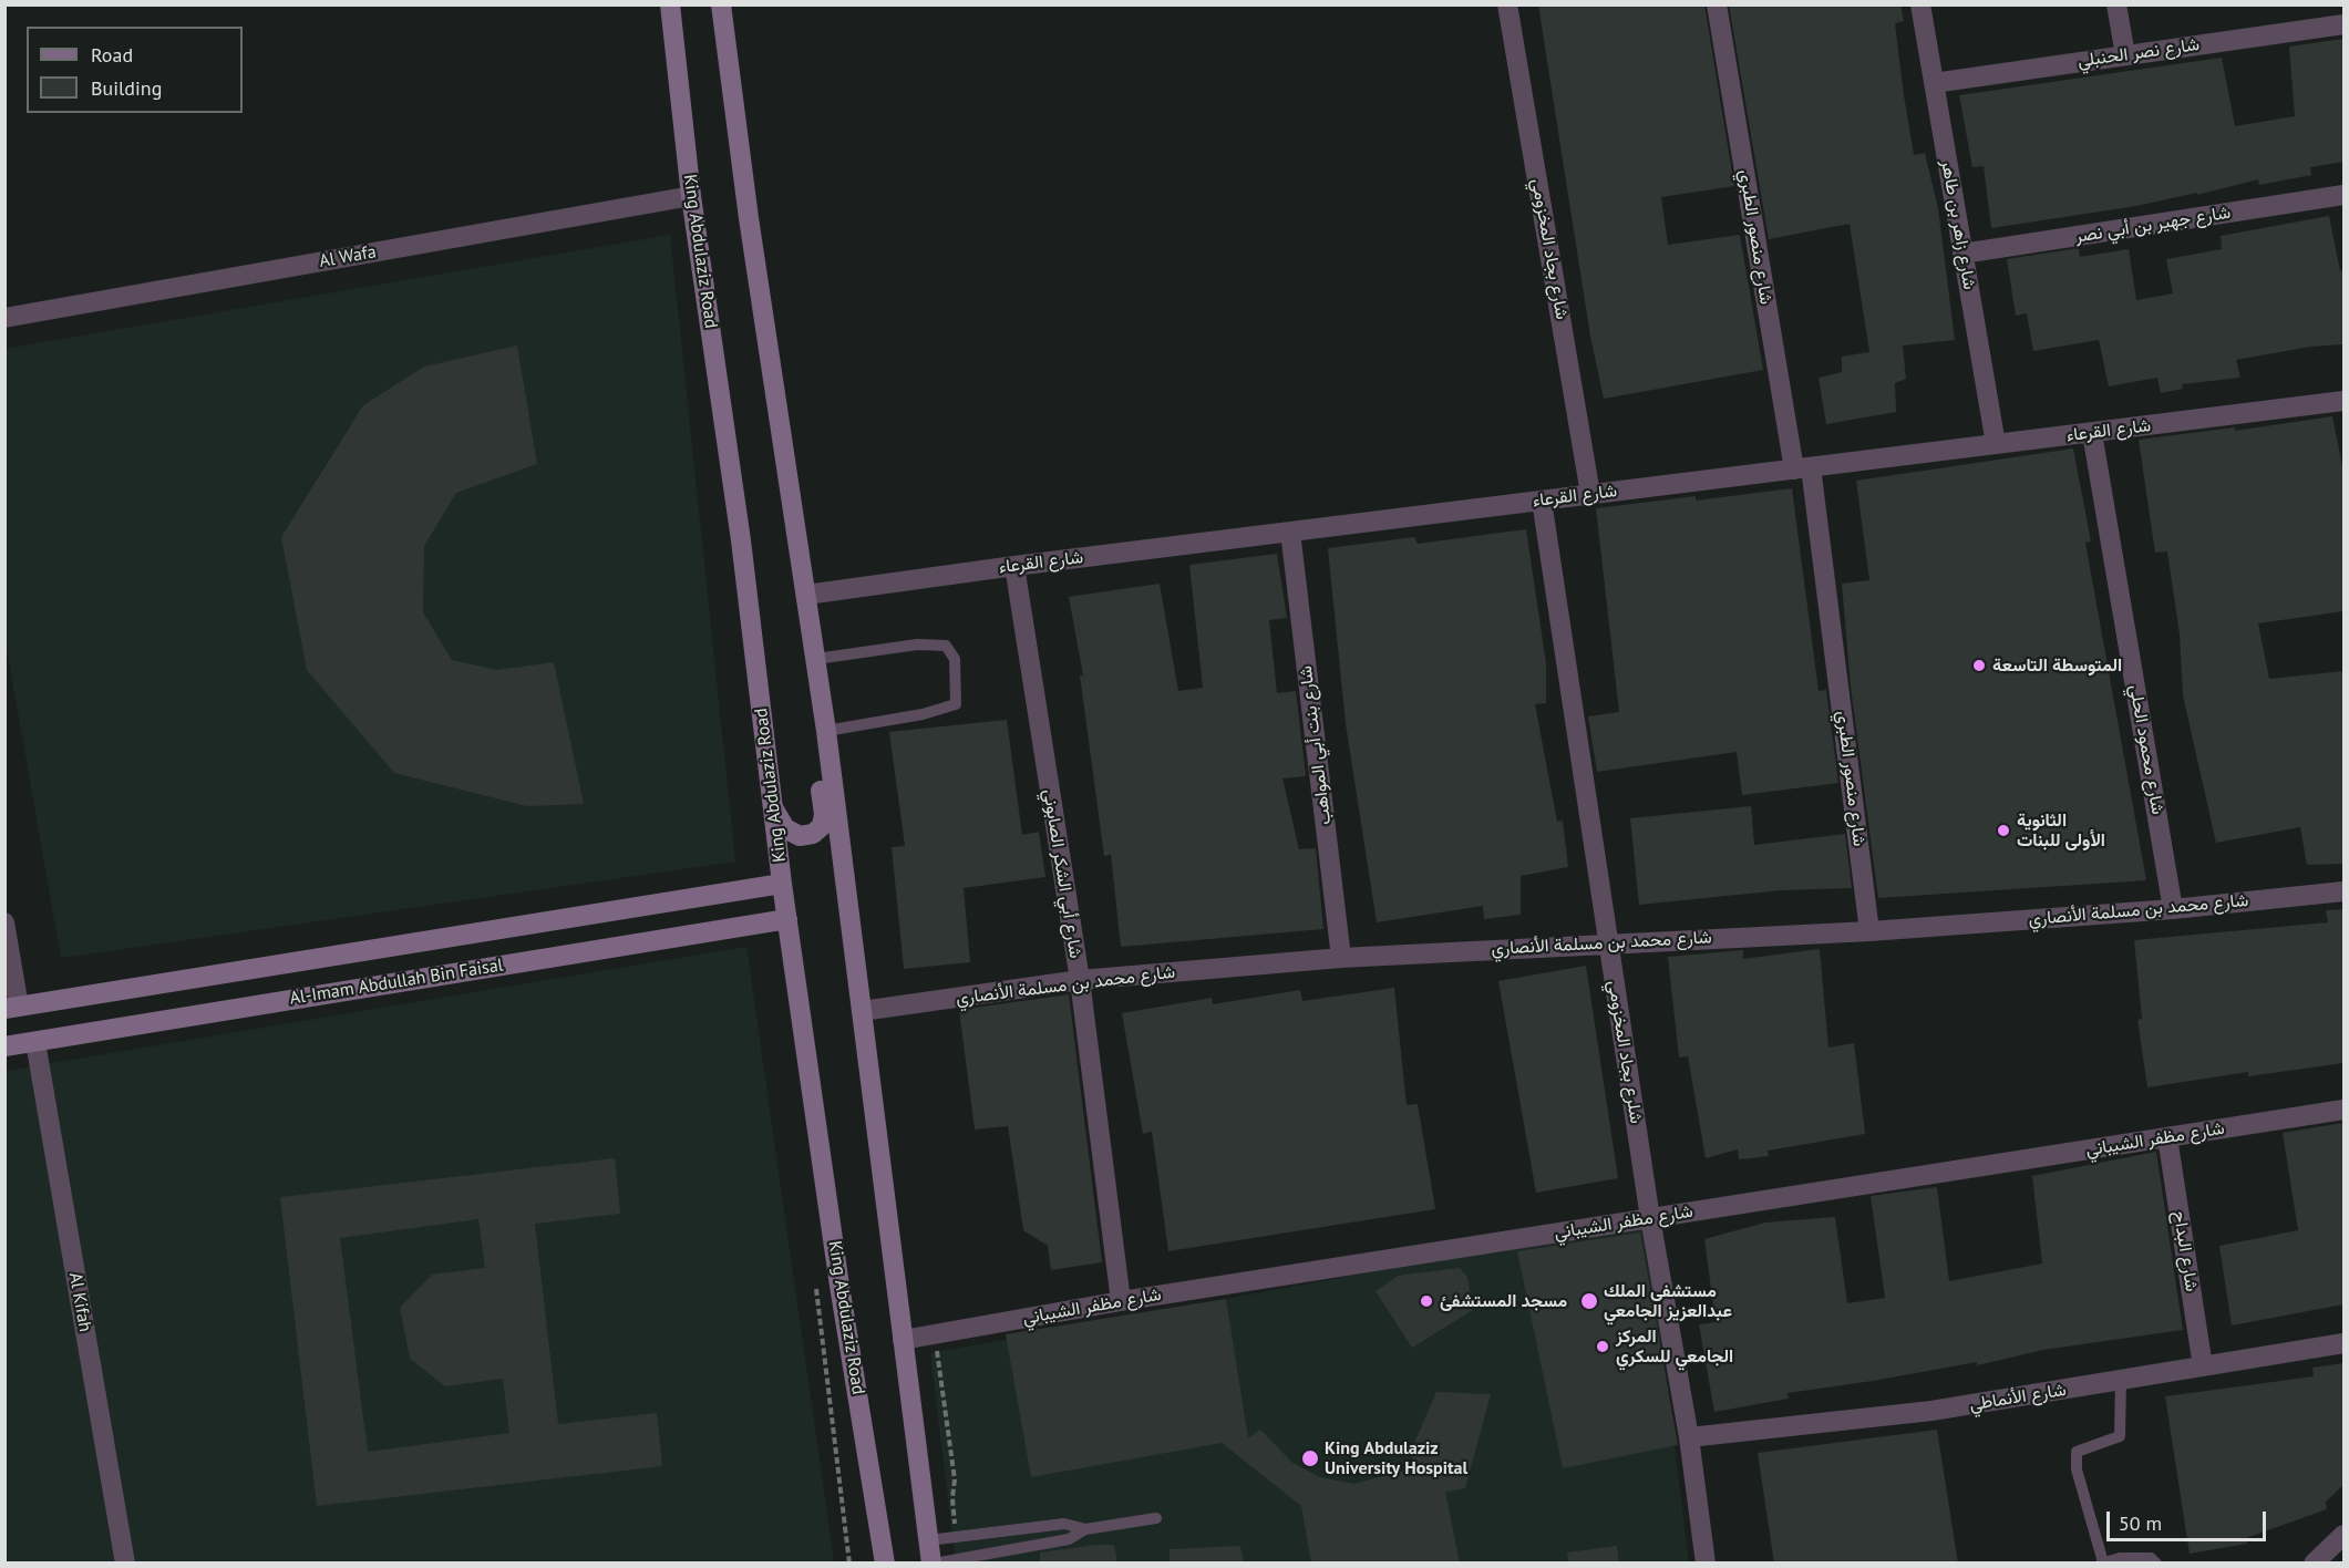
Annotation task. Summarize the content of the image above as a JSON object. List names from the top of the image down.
{
  "streets": {
    "main road": ["King Abdulaziz Road", "Al-Imam Abdullah Bin Faisal"],
    "street": [
      "شارع نصر الحنبلي",
      "شارع زاهر بن طاهر",
      "شارع جهير بن أبي نصر",
      "شارع منصور الطبري",
      "شارع بجاد المخزومي",
      "Al Wafa",
      "شارع القرعاء",
      "شارع بنت أبي المواهب",
      "شارع محمود الحلي",
      "شارع أبي الشكر الصابوني",
      "شارع محمد بن مسلمة الأنصاري",
      "شلرع بجاد المخزومي",
      "شارع مظفر الشيباني",
      "شارع البداح",
      "Al Kifah",
      "شارع الأنماطي"
    ]
  },
  "crossings": [
    ["شارع نصر الحنبلي", "شارع زاهر بن طاهر"],
    ["شارع زاهر بن طاهر", "شارع جهير بن أبي نصر"],
    ["شارع زاهر بن طاهر", "شارع القرعاء"],
    ["شارع منصور الطبري", "شارع القرعاء"],
    ["شارع منصور الطبري", "شارع محمد بن مسلمة الأنصاري"],
    ["شارع بجاد المخزومي", "شارع القرعاء"],
    ["King Abdulaziz Road", "Al Wafa"],
    ["King Abdulaziz Road", "Al-Imam Abdullah Bin Faisal"],
    ["شارع القرعاء", "شارع بنت أبي المواهب"],
    ["شارع القرعاء", "شارع محمود الحلي"],
    ["شارع القرعاء", "شارع أبي الشكر الصابوني"],
    ["شارع القرعاء", "شلرع بجاد المخزومي"],
    ["شارع بنت أبي المواهب", "شارع محمد بن مسلمة الأنصاري"],
    ["شارع محمود الحلي", "شارع محمد بن مسلمة الأنصاري"],
    ["شارع أبي الشكر الصابوني", "شارع محمد بن مسلمة الأنصاري"],
    ["شارع أبي الشكر الصابوني", "شارع مظفر الشيباني"],
    ["شارع محمد بن مسلمة الأنصاري", "شلرع بجاد المخزومي"],
    ["Al-Imam Abdullah Bin Faisal", "Al Kifah"],
    ["شلرع بجاد المخزومي", "شارع مظفر الشيباني"],
    ["شلرع بجاد المخزومي", "شارع الأنماطي"],
    ["شارع مظفر الشيباني", "شارع البداح"],
    ["شارع البداح", "شارع الأنماطي"]
  ],
  "places": [
    "المتوسطة التاسعة",
    "الثانوية الأولى للبنات",
    "مسجد المستشفئ",
    "مستشفى الملك عبدالعزيز الجامعي",
    "المركز الجامعي للسكري",
    "King Abdulaziz University Hospital"
  ],
  "legend": ["Road", "Building"],
  "scale_bar": "50 m"
}
